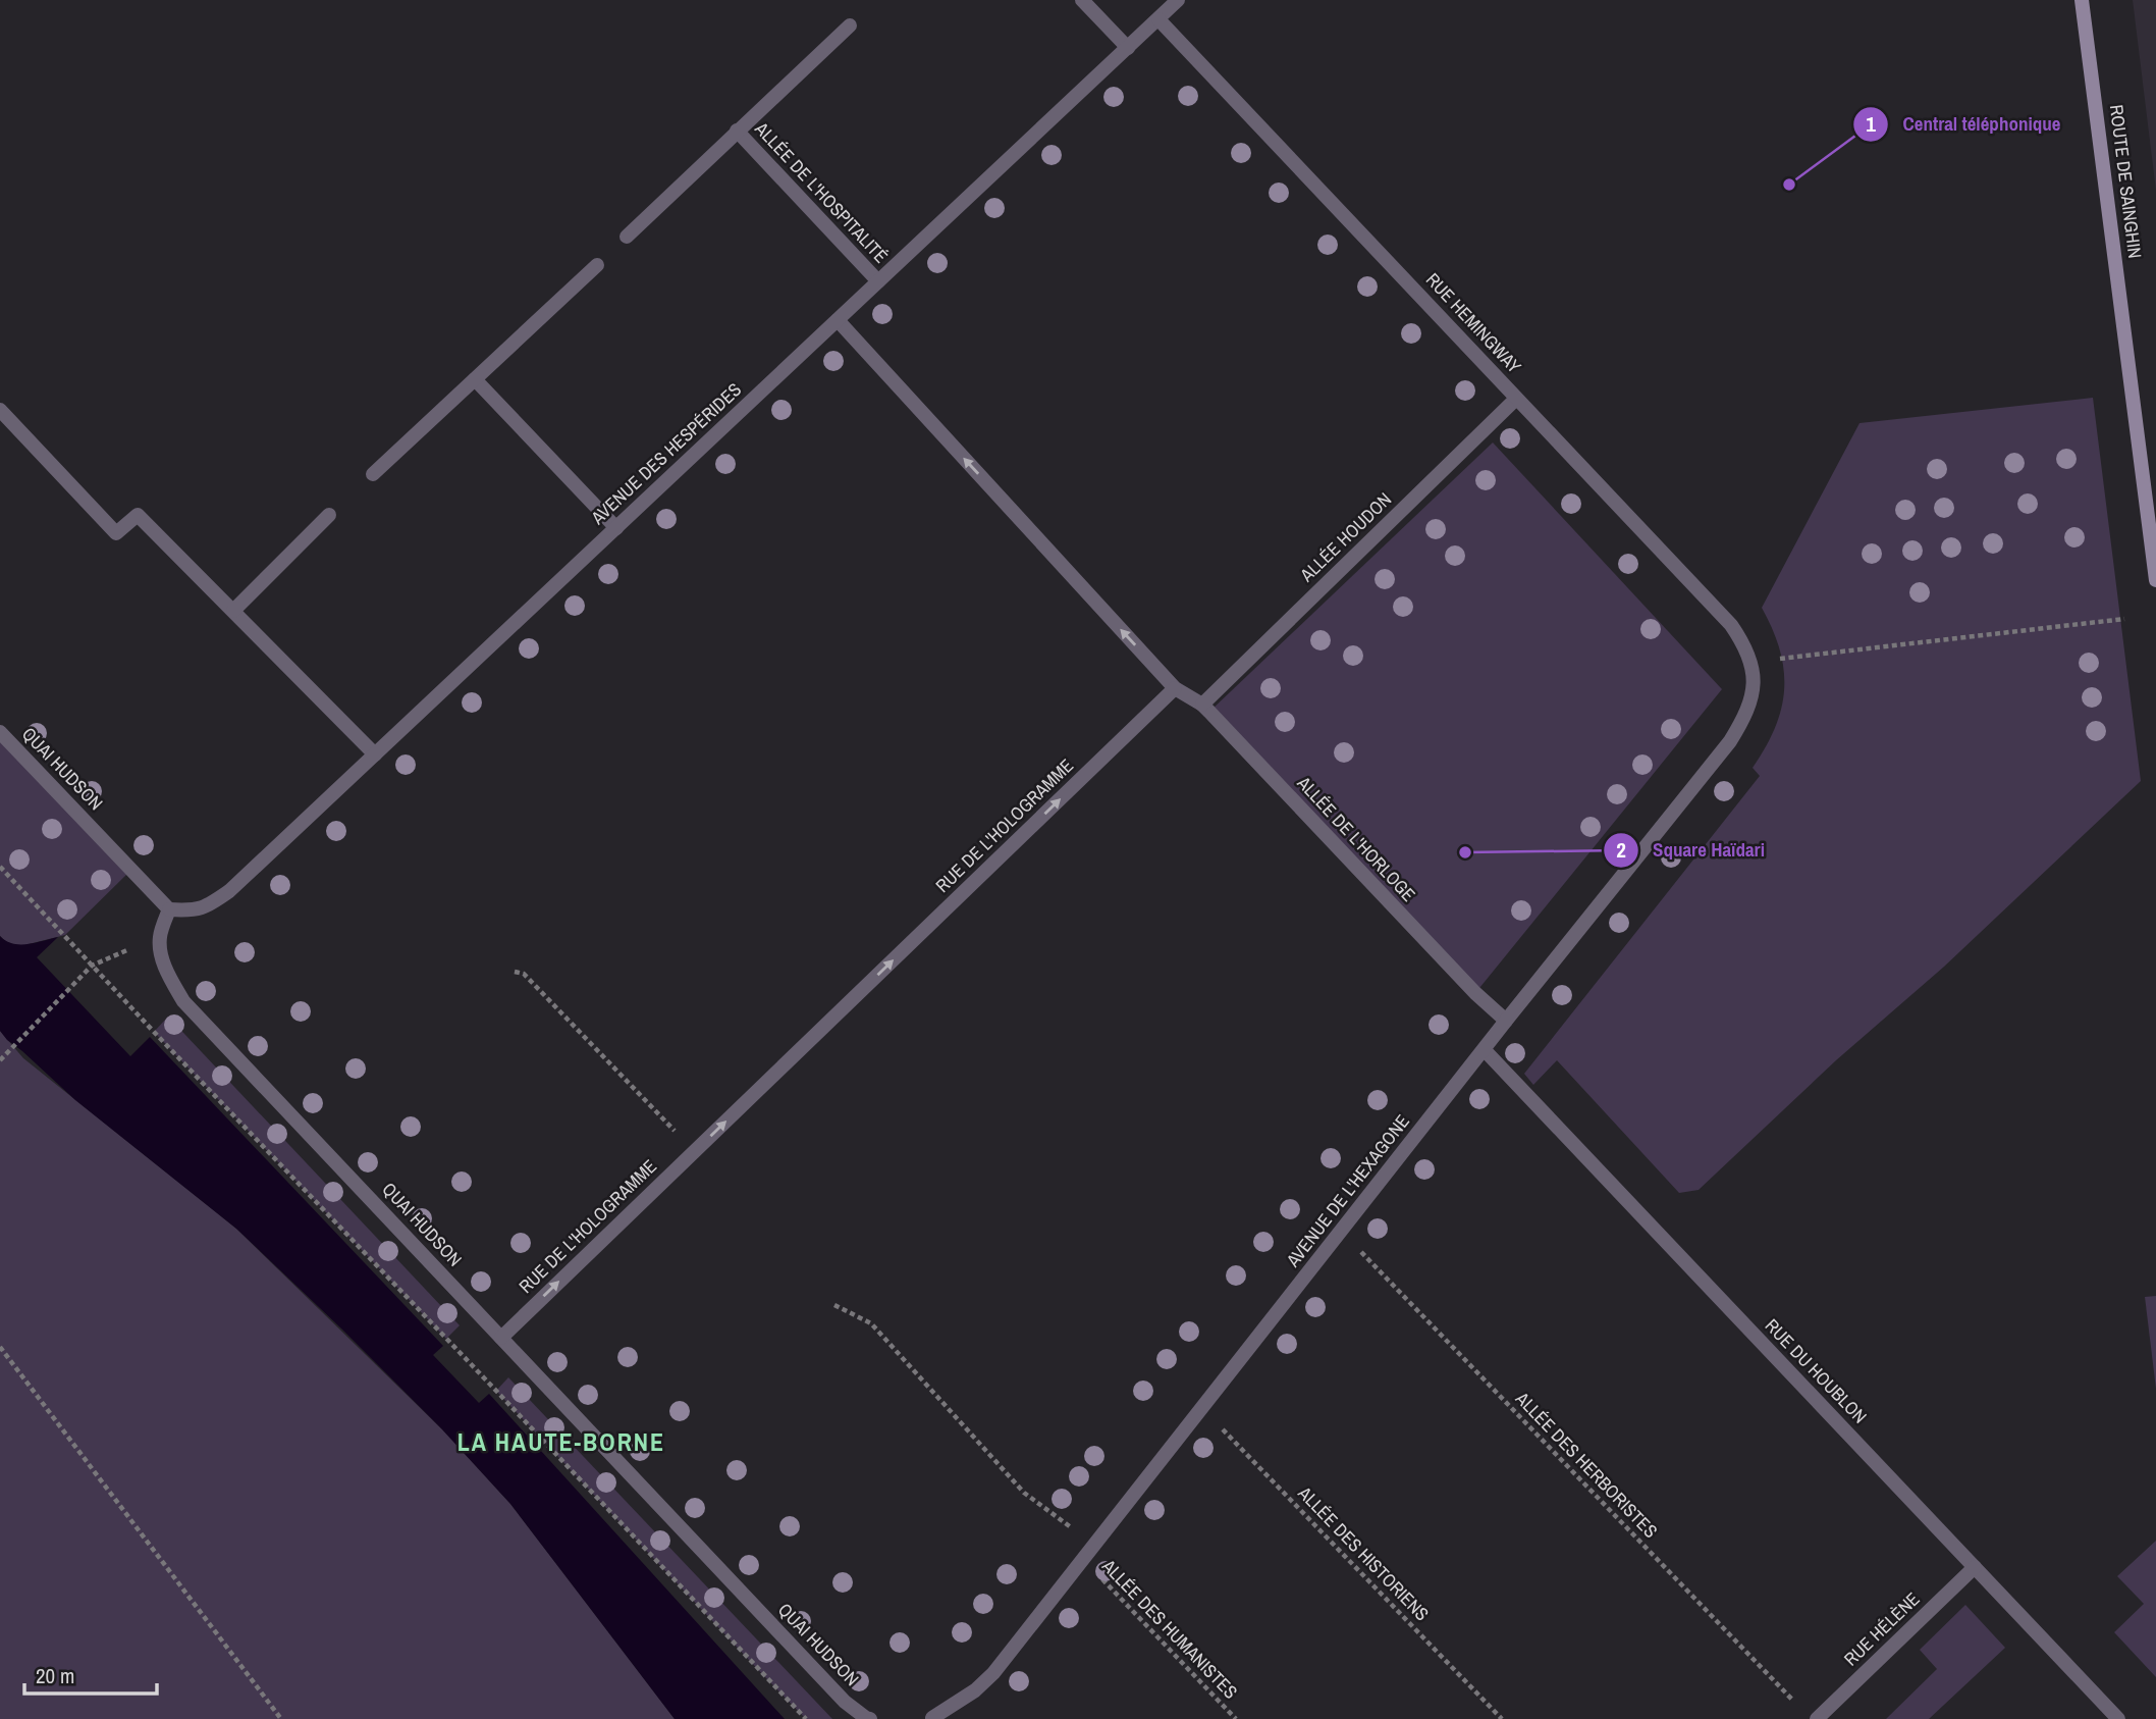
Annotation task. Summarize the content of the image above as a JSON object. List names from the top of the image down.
{
  "streets": {
    "street": [
      "ROUTE DE SAINGHIN",
      "ALLÉE DE L'HOSPITALITÉ",
      "RUE HEMINGWAY",
      "AVENUE DES HESPÉRIDES",
      "ALLÉE HOUDON",
      "QUAI HUDSON",
      "RUE DE L'HOLOGRAMME",
      "ALLÉE DE L'HORLOGE",
      "AVENUE DE L'HEXAGONE",
      "RUE DU HOUBLON",
      "RUE HÉLÈNE"
    ],
    "path": ["ALLÉE DES HERBORISTES", "ALLÉE DES HISTORIENS", "ALLÉE DES HUMANISTES"]
  },
  "crossings": [
    ["ALLÉE DE L'HOSPITALITÉ", "AVENUE DES HESPÉRIDES"],
    ["RUE HEMINGWAY", "AVENUE DES HESPÉRIDES"],
    ["RUE HEMINGWAY", "ALLÉE HOUDON"],
    ["RUE HEMINGWAY", "AVENUE DE L'HEXAGONE"],
    ["AVENUE DES HESPÉRIDES", "QUAI HUDSON"],
    ["ALLÉE HOUDON", "ALLÉE DE L'HORLOGE"],
    ["QUAI HUDSON", "RUE DE L'HOLOGRAMME"],
    ["RUE DE L'HOLOGRAMME", "ALLÉE DE L'HORLOGE"],
    ["ALLÉE DE L'HORLOGE", "AVENUE DE L'HEXAGONE"],
    ["AVENUE DE L'HEXAGONE", "RUE DU HOUBLON"],
    ["AVENUE DE L'HEXAGONE", "ALLÉE DES HERBORISTES"],
    ["AVENUE DE L'HEXAGONE", "ALLÉE DES HISTORIENS"],
    ["AVENUE DE L'HEXAGONE", "ALLÉE DES HUMANISTES"],
    ["RUE DU HOUBLON", "RUE HÉLÈNE"]
  ],
  "one_way": ["RUE DE L'HOLOGRAMME"],
  "districts": ["LA HAUTE-BORNE"],
  "places": ["Central téléphonique", "Square Haïdari"],
  "scale_bar": "20 m"
}
